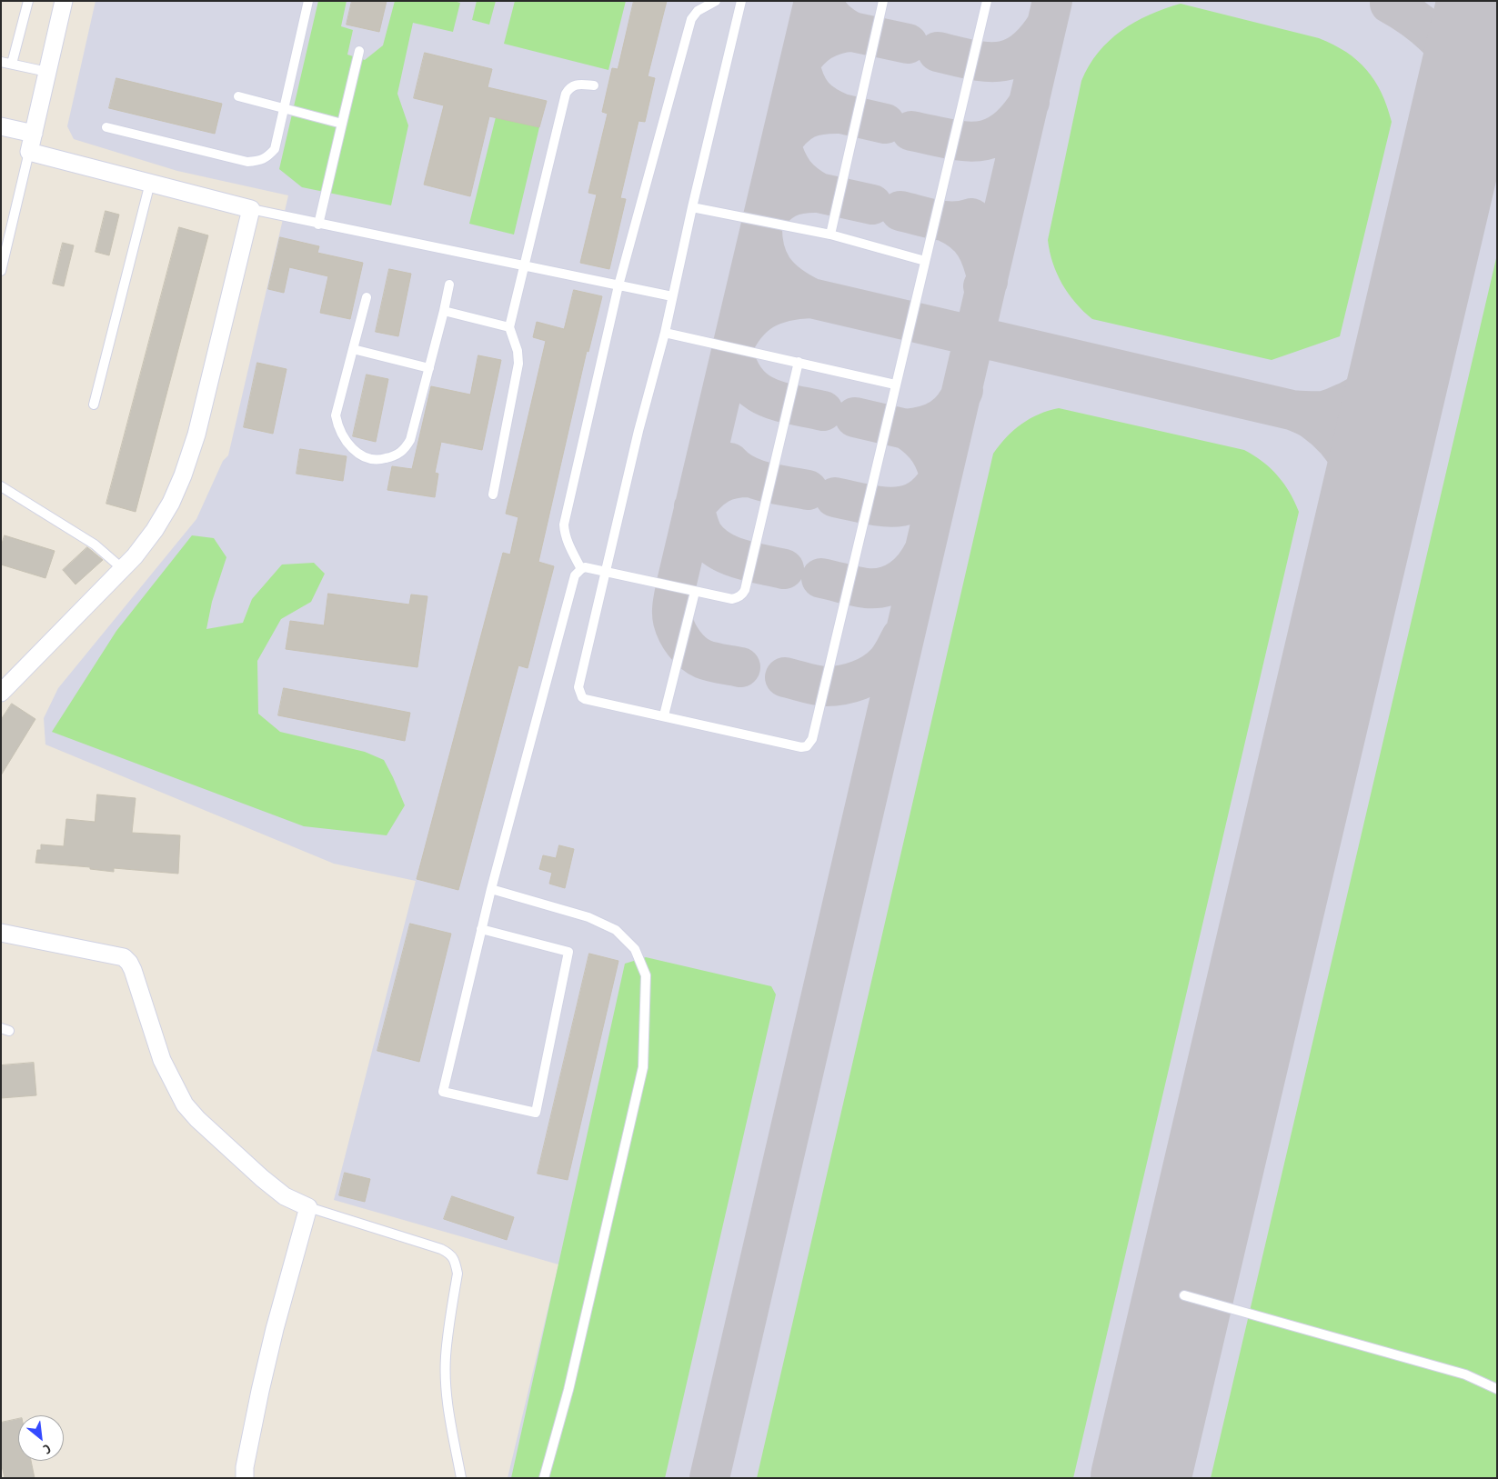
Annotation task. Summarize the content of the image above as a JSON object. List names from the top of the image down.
{
  "north": "bottom right"
}
